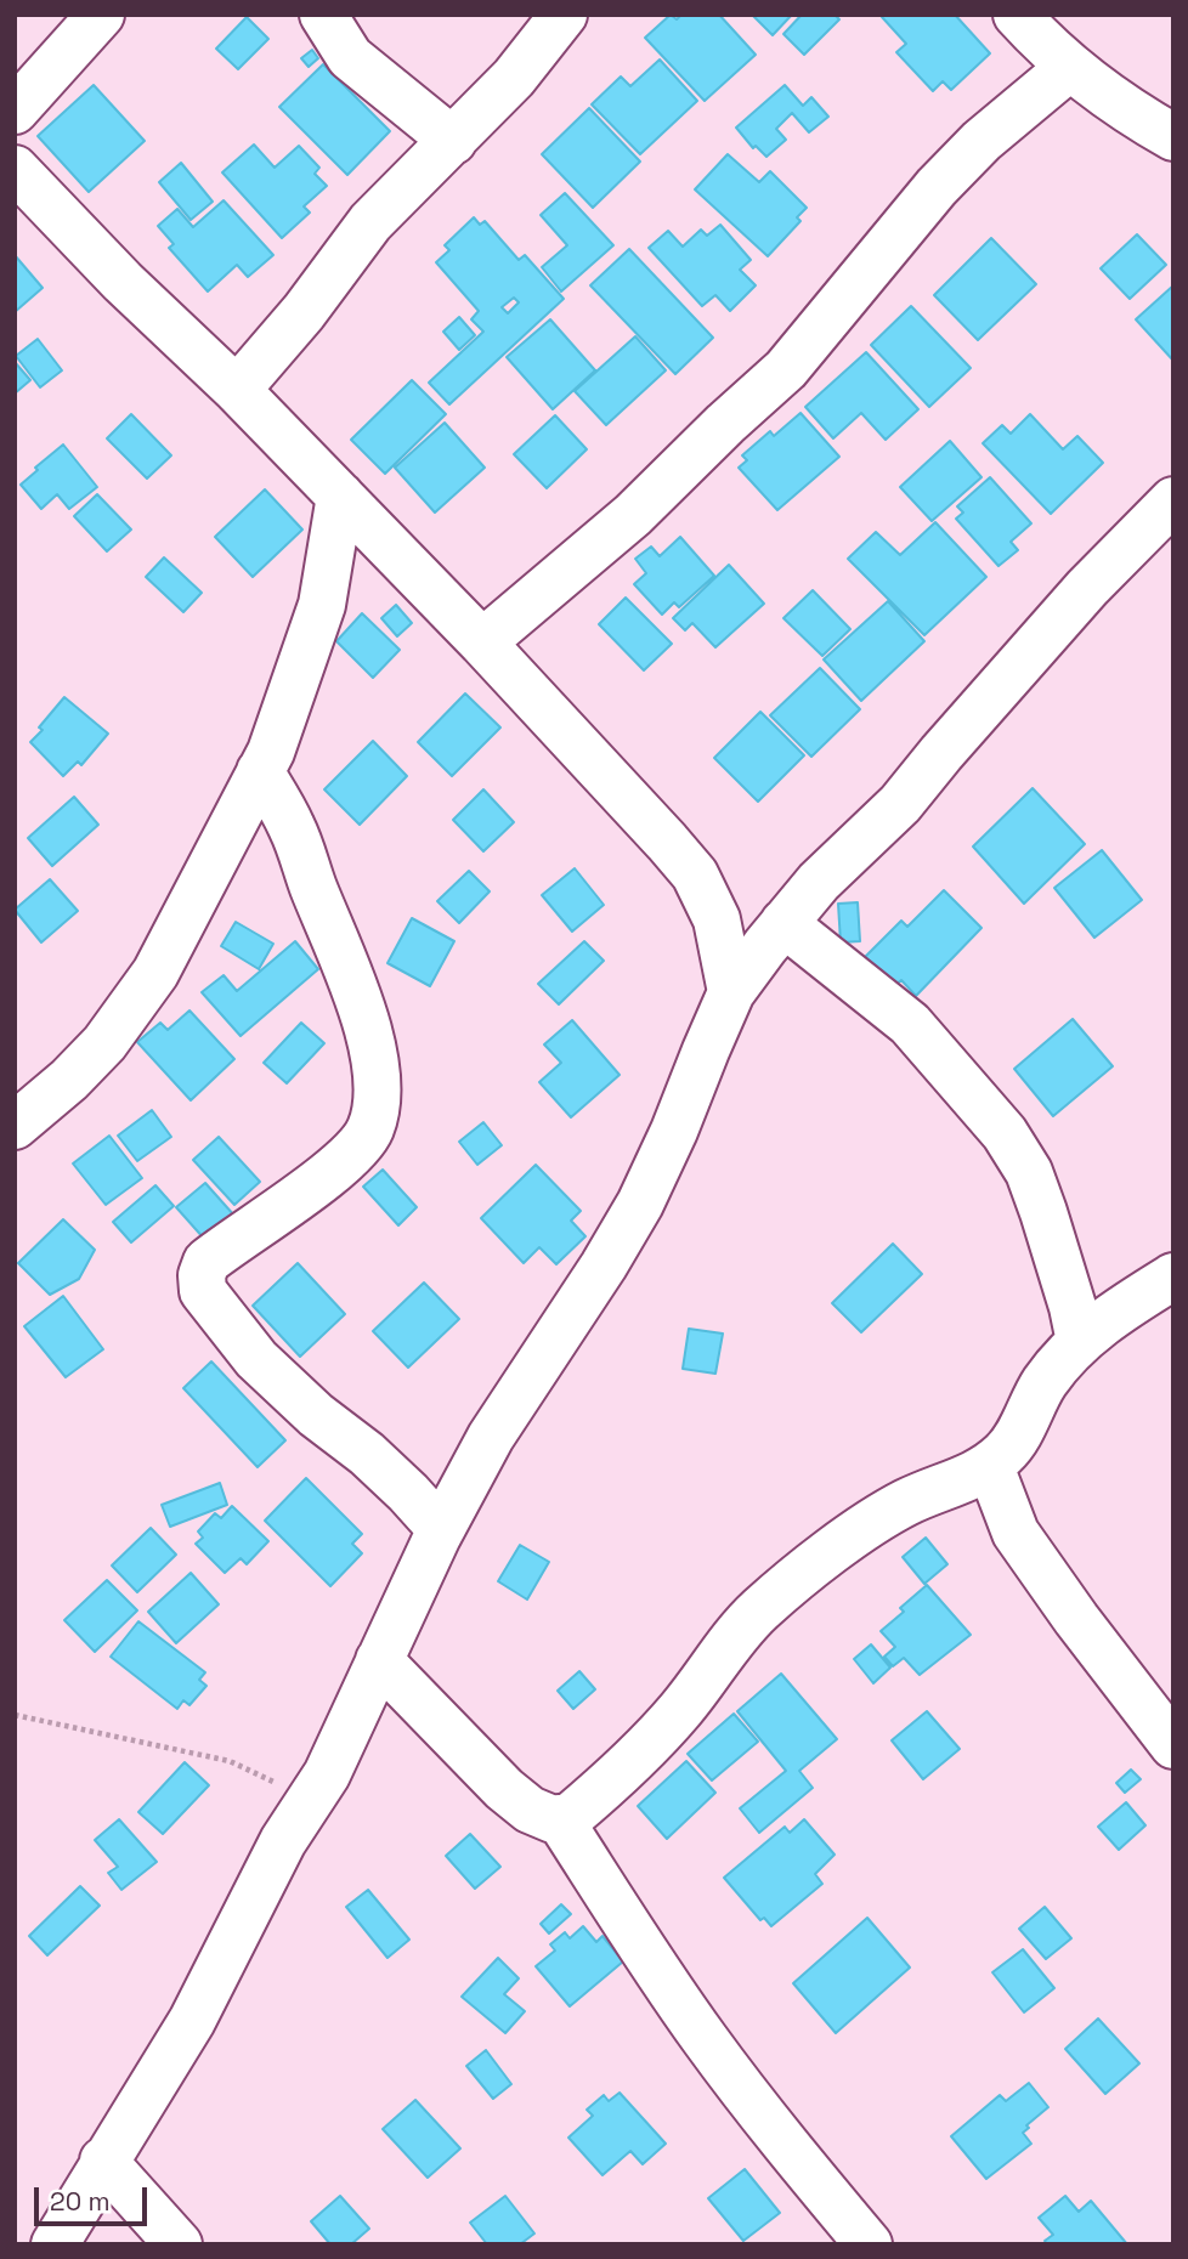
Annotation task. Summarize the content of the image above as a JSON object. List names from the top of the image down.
{
  "scale_bar": "20 m"
}
